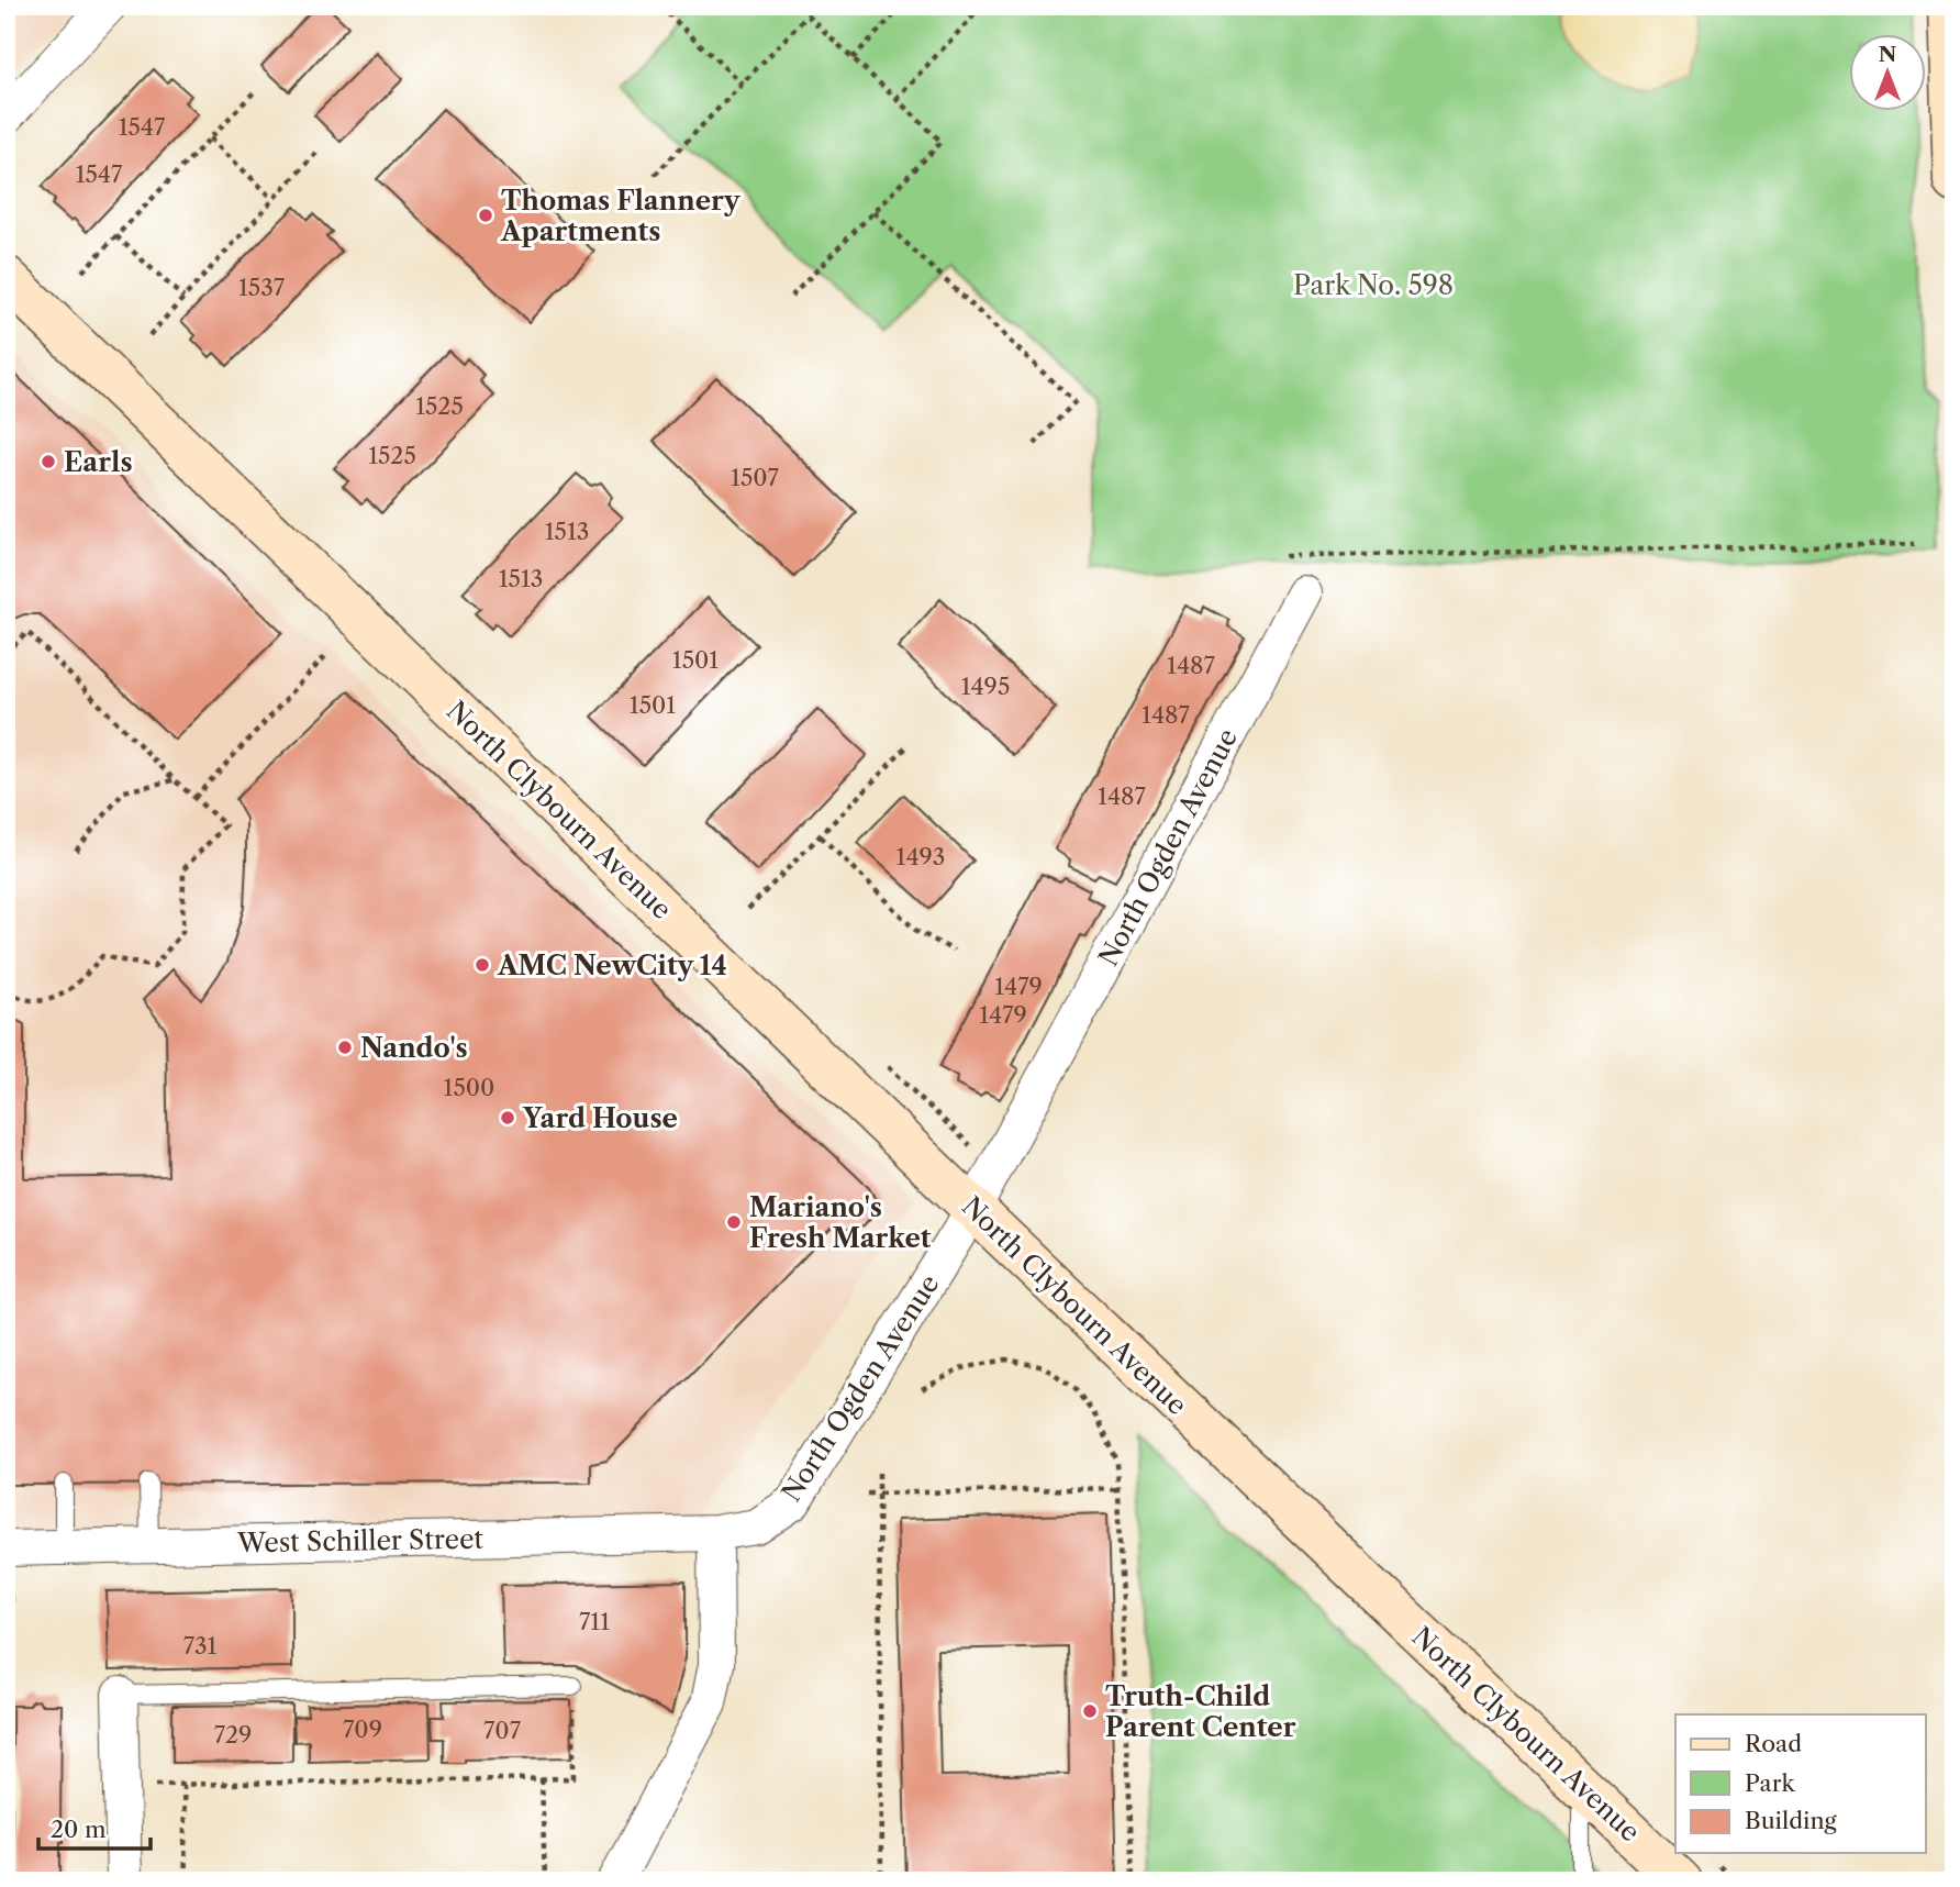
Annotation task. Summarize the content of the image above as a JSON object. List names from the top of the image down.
{
  "streets": {
    "main road": ["North Clybourn Avenue"],
    "street": ["North Ogden Avenue", "West Schiller Street"]
  },
  "crossings": [
    ["North Clybourn Avenue", "North Ogden Avenue"],
    ["North Ogden Avenue", "West Schiller Street"]
  ],
  "parks": ["Park No. 598"],
  "places": [
    "Thomas Flannery Apartments",
    "Earls",
    "AMC NewCity 14",
    "Nando's",
    "Yard House",
    "Mariano's Fresh Market",
    "Truth-Child Parent Center"
  ],
  "house_numbers": [
    "1547",
    "1547",
    "1537",
    "1525",
    "1525",
    "1507",
    "1513",
    "1513",
    "1501",
    "1487",
    "1495",
    "1501",
    "1487",
    "1487",
    "1493",
    "1479",
    "1479",
    "1500",
    "711",
    "731",
    "709",
    "707",
    "729"
  ],
  "legend": ["Road", "Park", "Building"],
  "scale_bar": "20 m",
  "north": "top"
}
